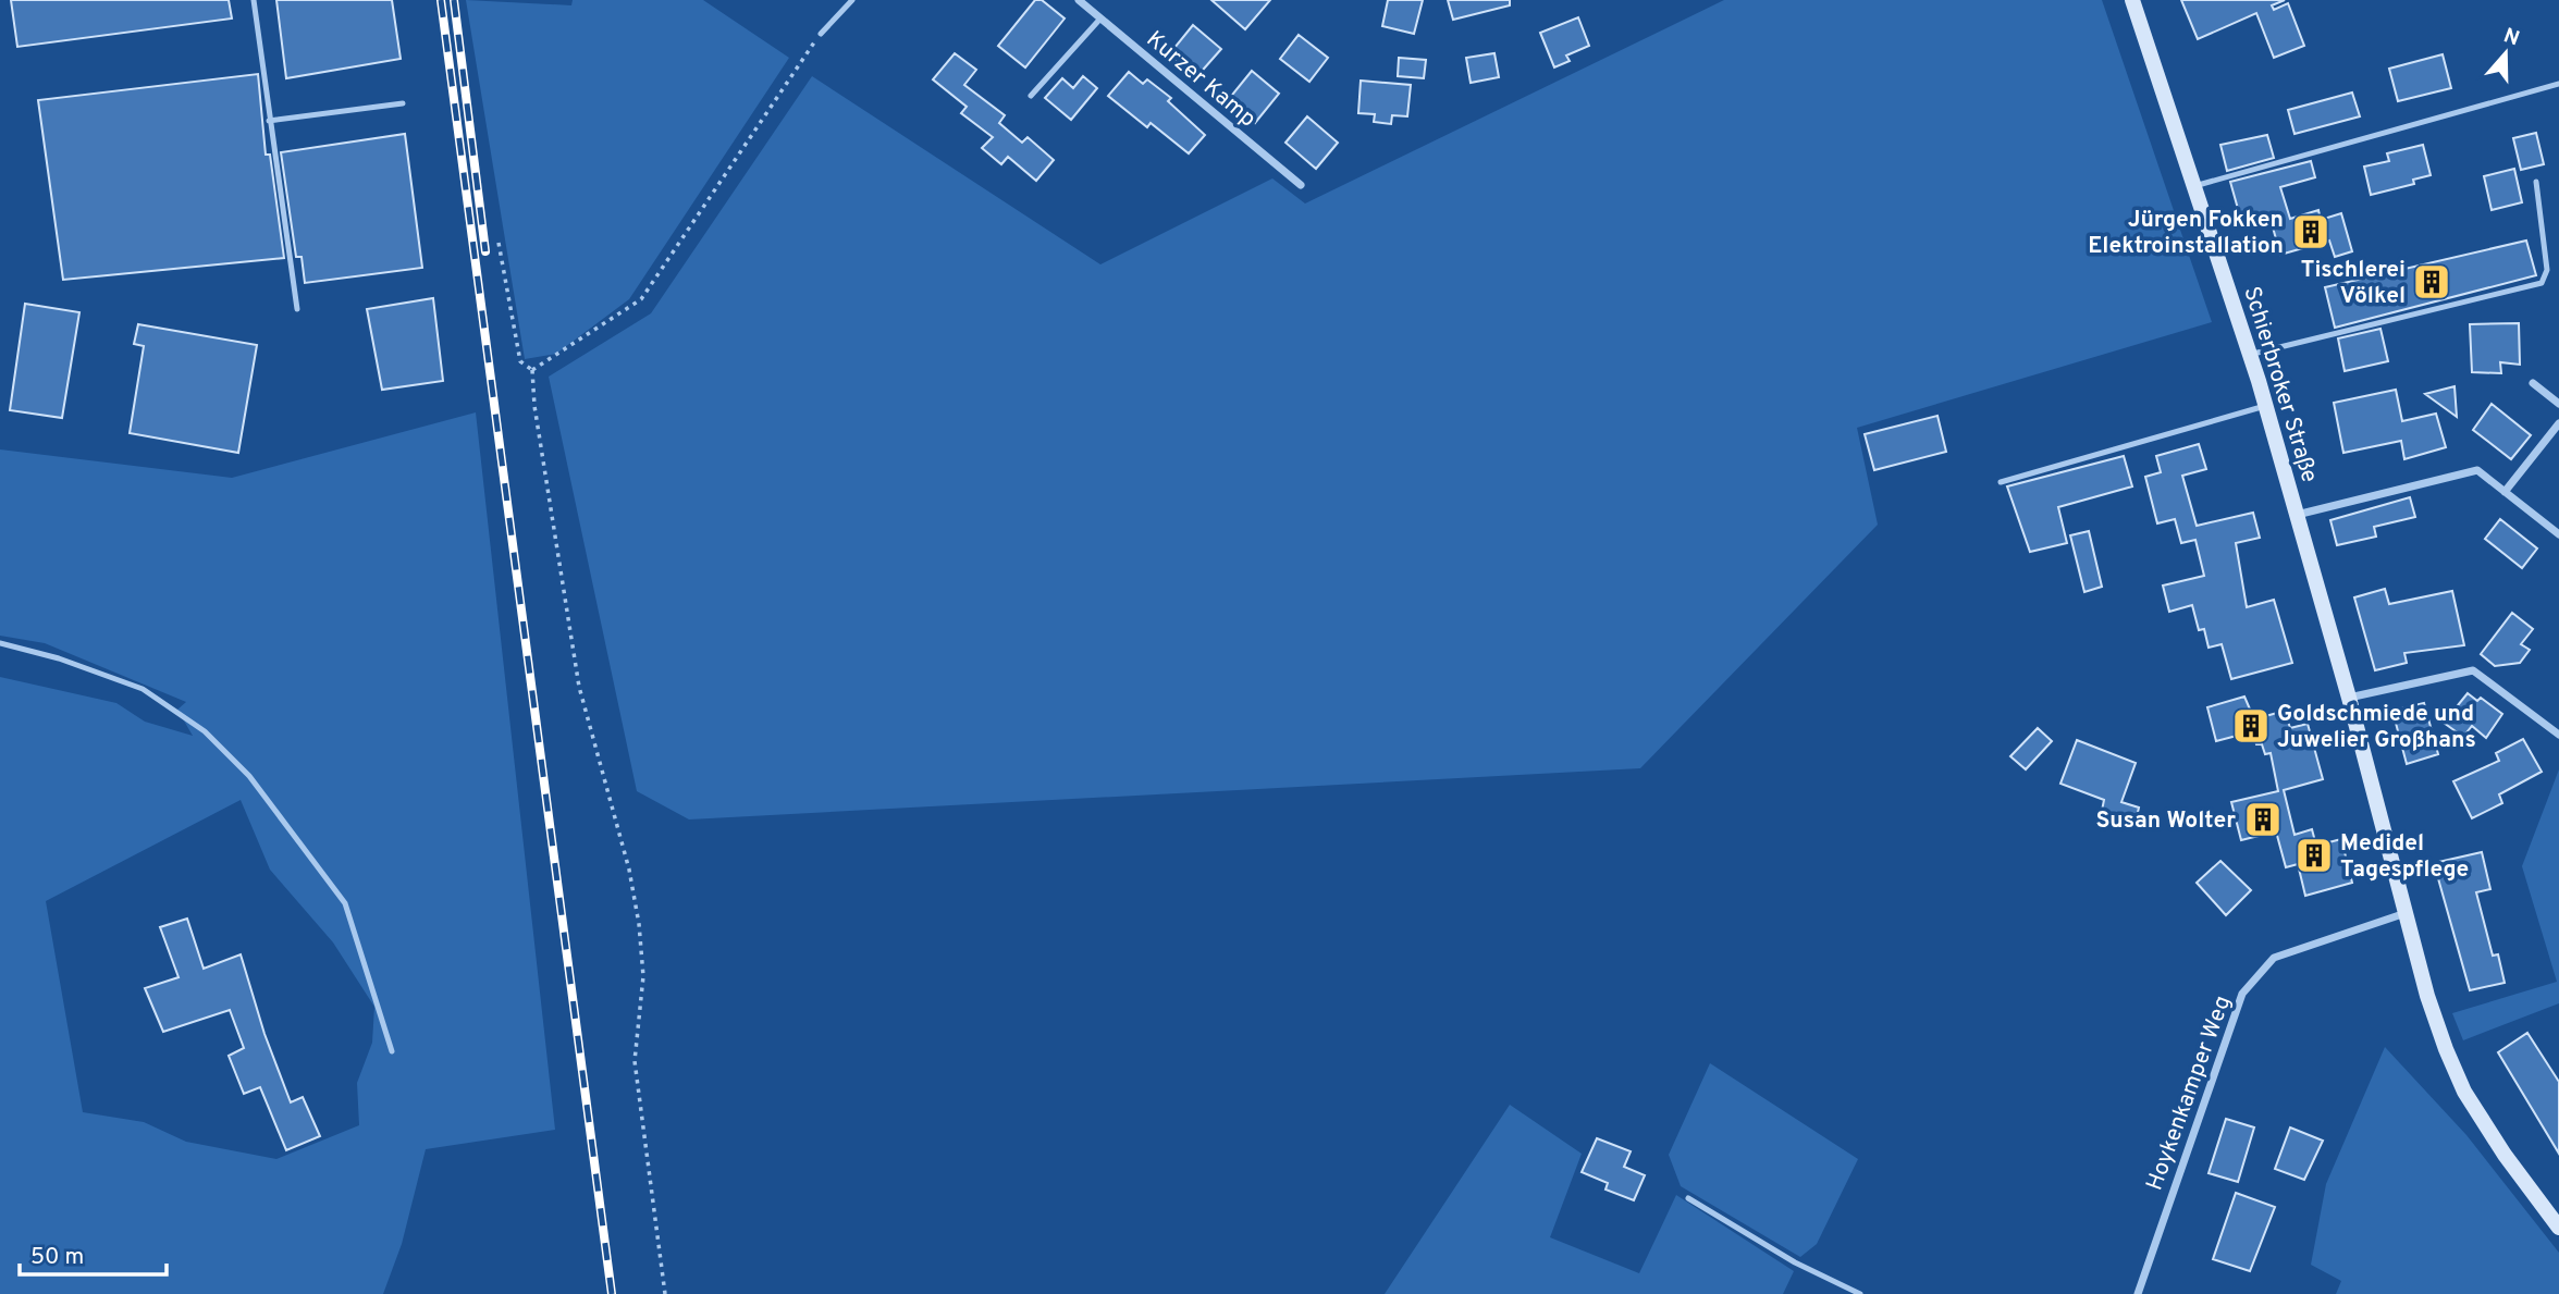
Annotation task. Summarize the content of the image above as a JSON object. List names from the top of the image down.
{
  "streets": {
    "main road": ["Schierbroker Straße"],
    "street": ["Kurzer Kamp", "Hoykenkamper Weg"]
  },
  "crossings": [
    ["Schierbroker Straße", "Hoykenkamper Weg"]
  ],
  "places": {
    "building": [
      "Jürgen Fokken Elektroinstallation",
      "Tischlerei Völkel",
      "Goldschmiede und Juwelier Großhans",
      "Susan Wolter",
      "Medidel Tagespflege"
    ]
  },
  "scale_bar": "50 m",
  "north": "top"
}
